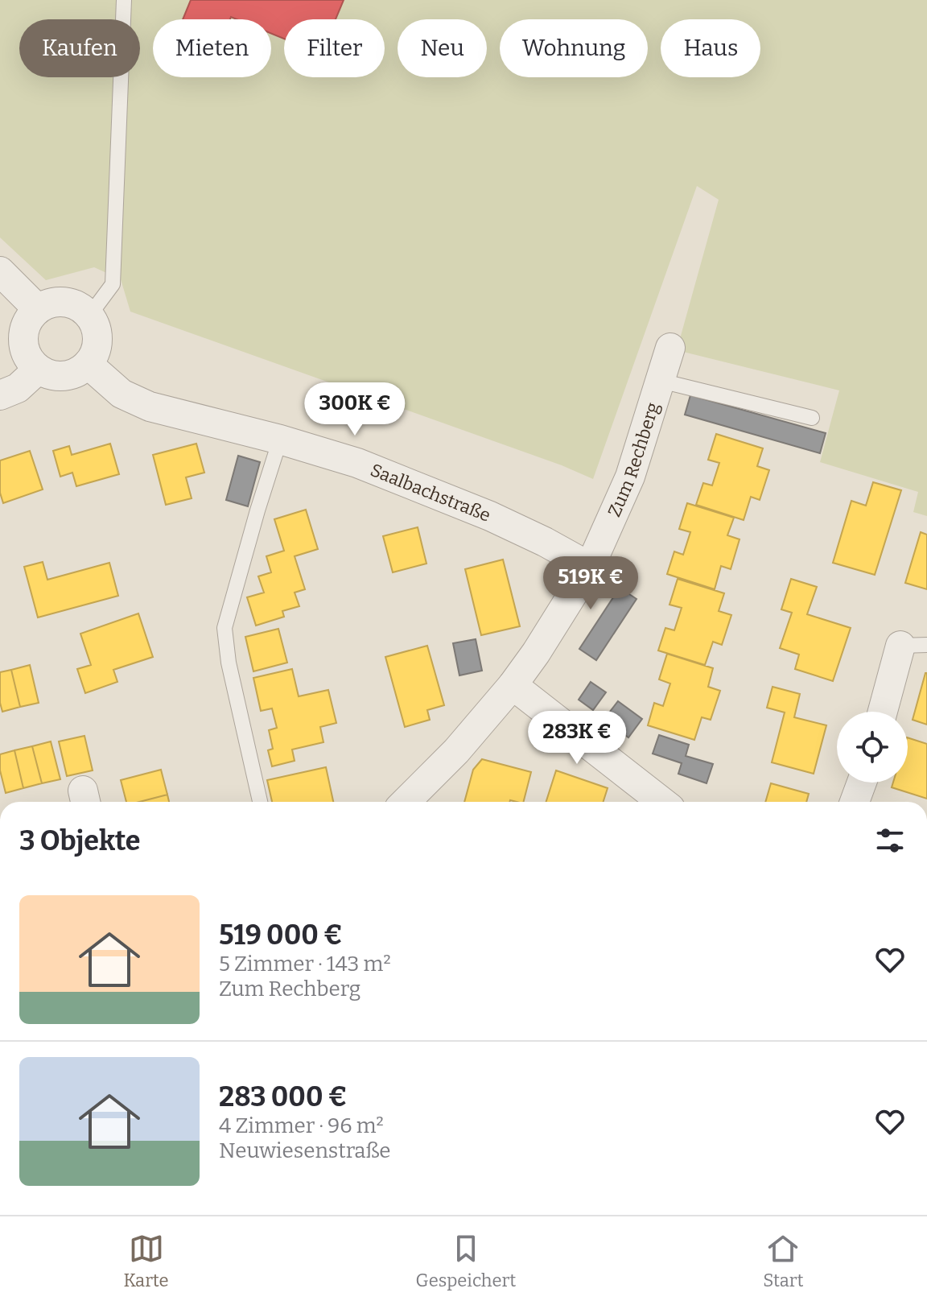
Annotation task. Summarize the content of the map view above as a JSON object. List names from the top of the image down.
{
  "streets": {
    "street": ["Zum Rechberg", "Saalbachstraße"]
  },
  "crossings": [
    ["Zum Rechberg", "Saalbachstraße"]
  ],
  "page": {
    "chip": [
      "Kaufen",
      "Mieten",
      "Filter",
      "Neu",
      "Wohnung",
      "Haus"
    ],
    "price": ["300K €", "519K €", "283K €"],
    "heading": "3 Objekte",
    "list": [
      {
        "name": "519 000 €",
        "note": "5 Zimmer · 143 m² · Zum Rechberg"
      },
      {
        "name": "283 000 €",
        "note": "4 Zimmer · 96 m² · Neuwiesenstraße"
      }
    ],
    "tabs": ["Karte", "Gespeichert", "Start"]
  }
}
